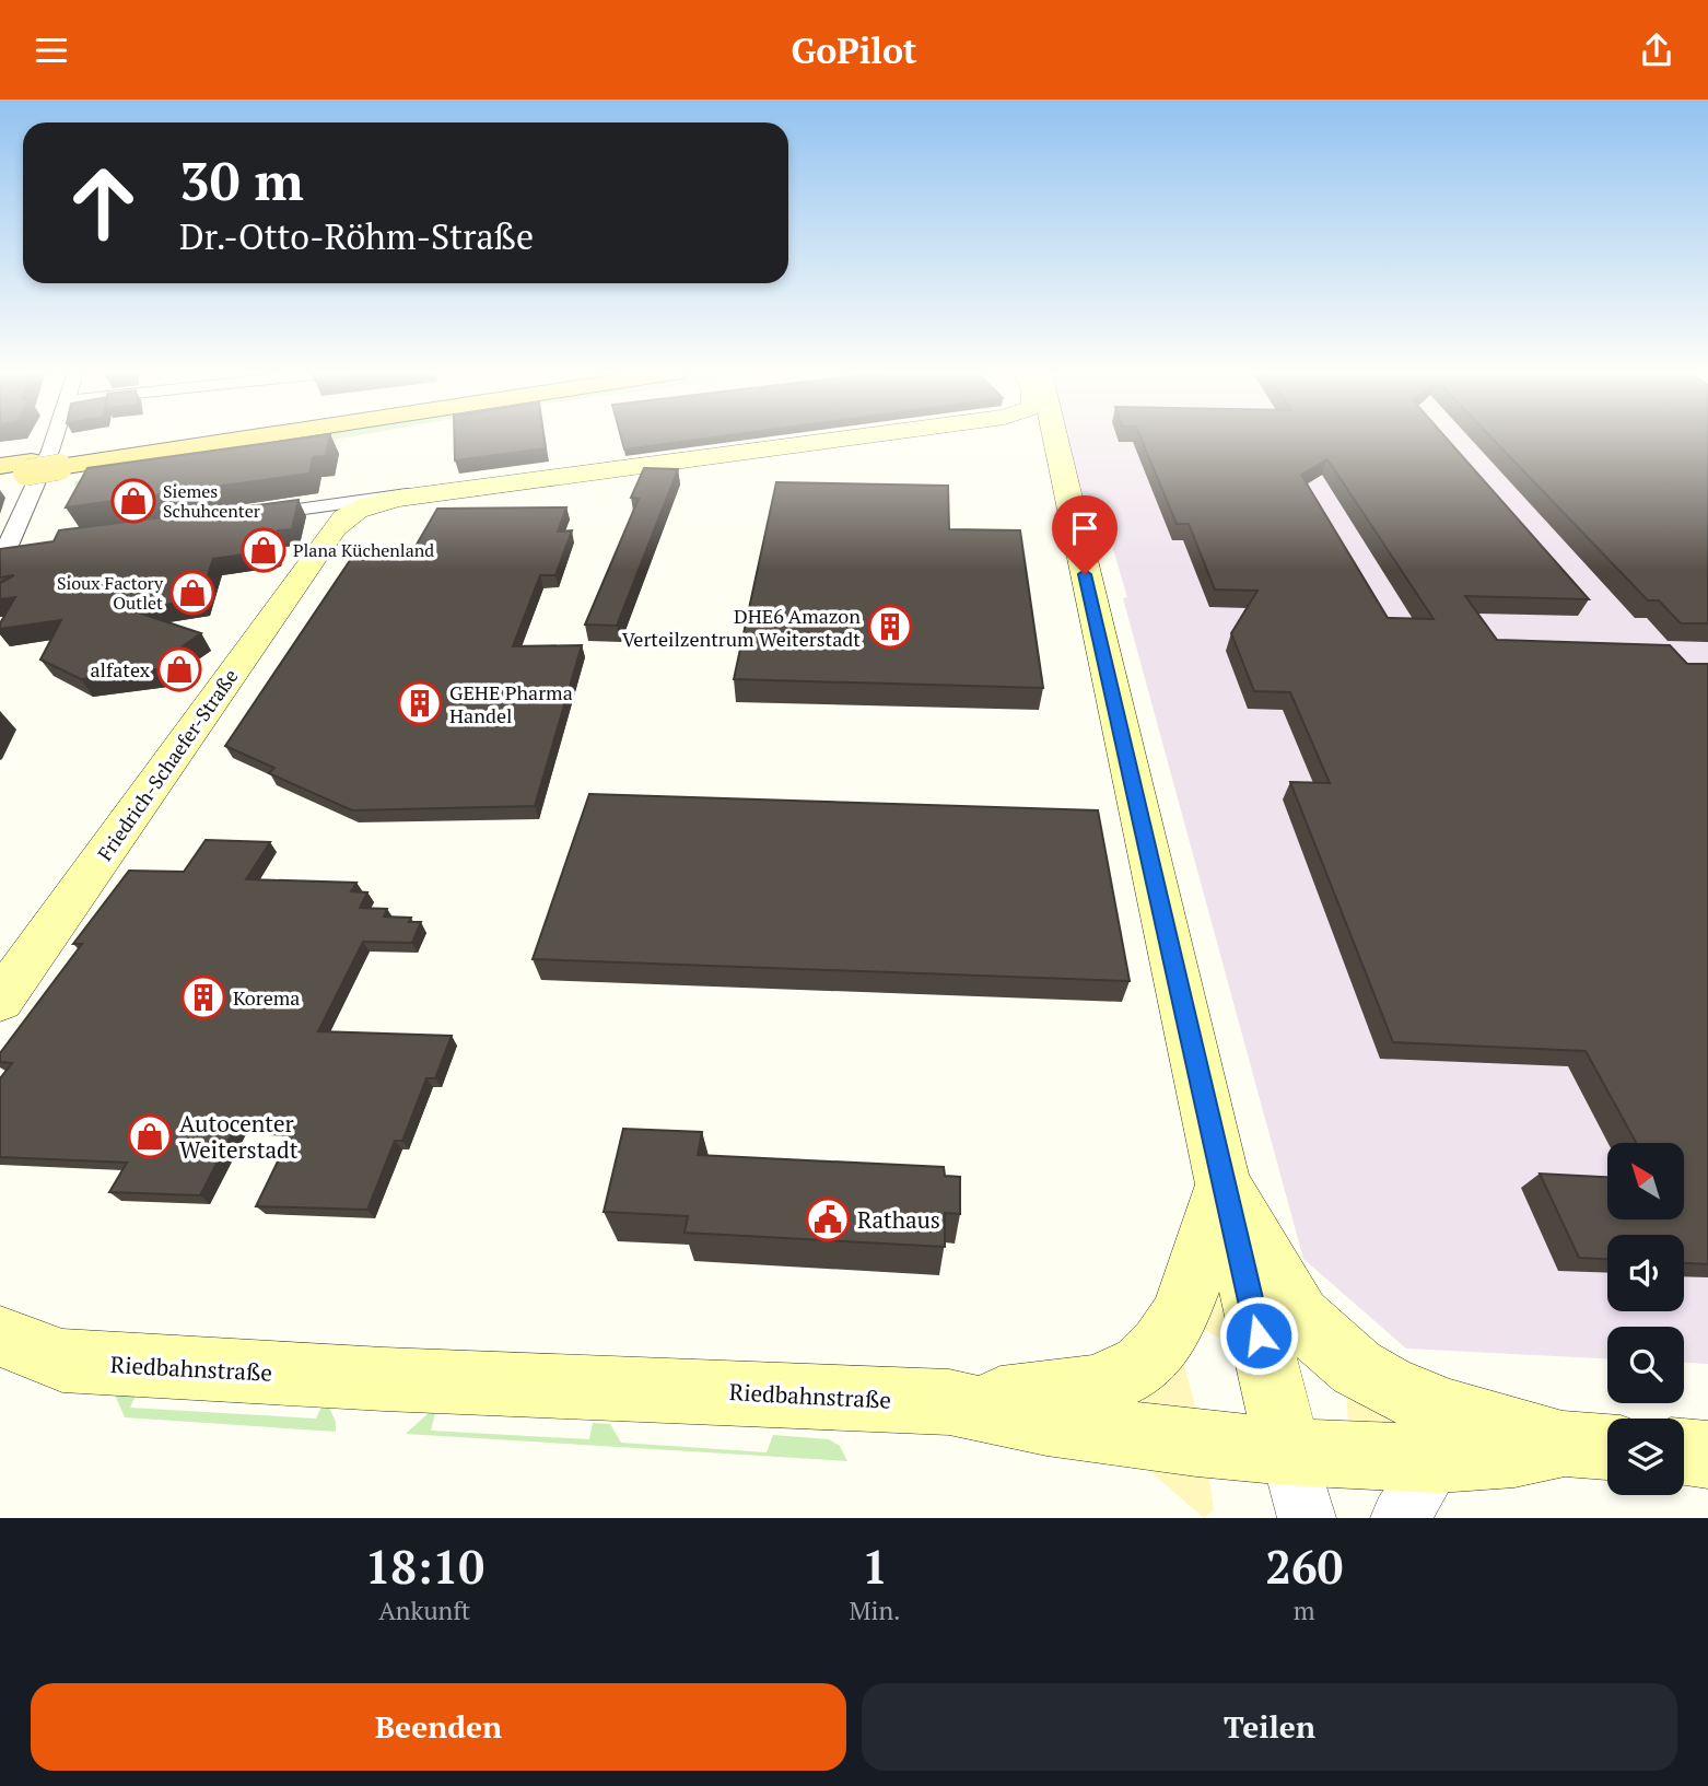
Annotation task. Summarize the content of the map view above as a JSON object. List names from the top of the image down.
{
  "streets": {
    "main road": ["Friedrich-Schaefer-Straße", "Riedbahnstraße"]
  },
  "places": {
    "shop": [
      "Siemes Schuhcenter",
      "Plana Küchenland",
      "Sioux Factory Outlet",
      "alfatex",
      "Autocenter Weiterstadt"
    ],
    "building": ["DHE6 Amazon Verteilzentrum Weiterstadt", "GEHE Pharma Handel", "Korema"],
    "public building": ["Rathaus"]
  },
  "north": "top left",
  "page": {
    "header": "GoPilot",
    "turn": ["30 m", "Dr.-Otto-Röhm-Straße"],
    "eta": [
      "18:10",
      "Ankunft",
      "1",
      "Min.",
      "260",
      "m"
    ],
    "buttons": ["Beenden", "Teilen"]
  }
}
